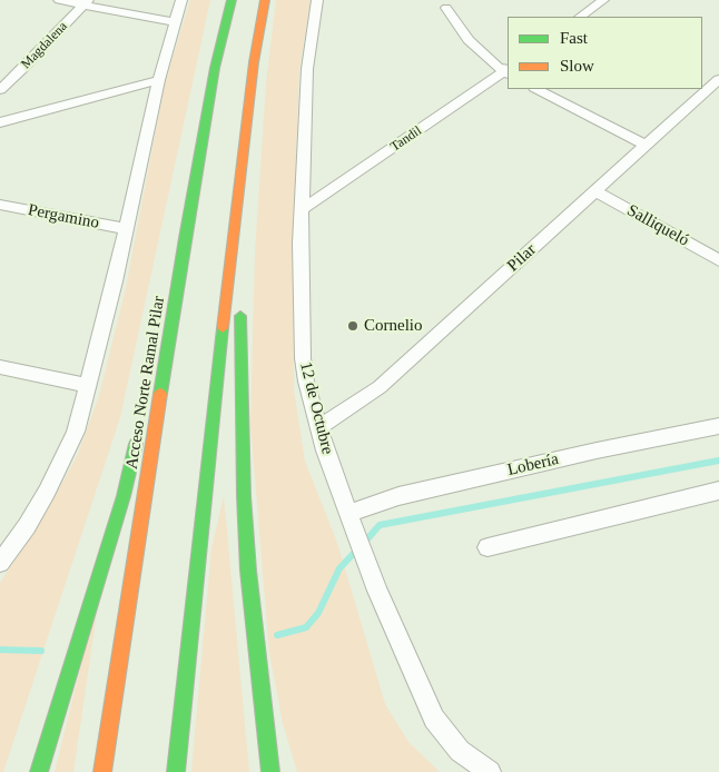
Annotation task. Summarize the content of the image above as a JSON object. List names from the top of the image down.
{
  "streets": {
    "highway": ["Acceso Norte Ramal Pilar"],
    "street": [
      "Magdalena",
      "Tandil",
      "Pergamino",
      "Salliqueló",
      "Pilar",
      "12 de Octubre",
      "Lobería"
    ]
  },
  "crossings": [
    ["Tandil", "12 de Octubre"],
    ["Salliqueló", "Pilar"],
    ["Pilar", "12 de Octubre"],
    ["12 de Octubre", "Lobería"]
  ],
  "places": ["Cornelio"],
  "legend": ["Fast", "Slow"]
}
